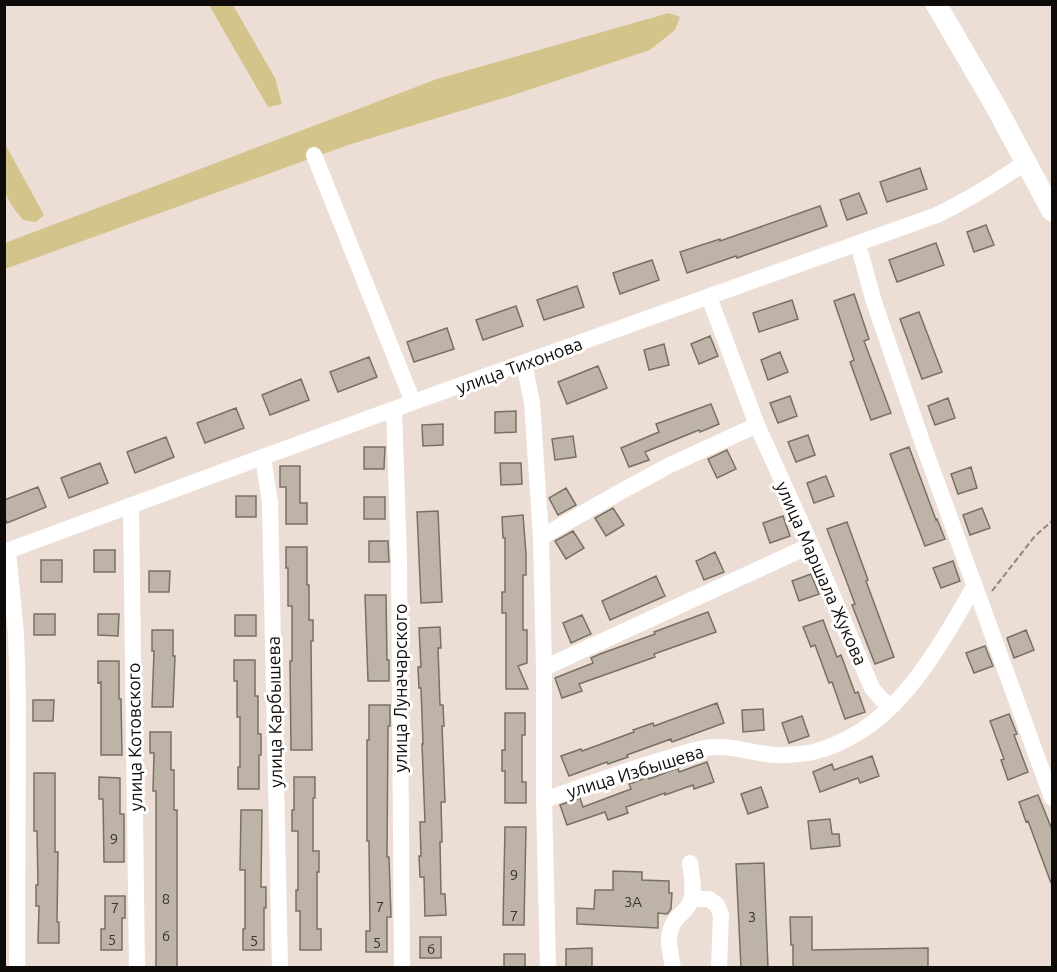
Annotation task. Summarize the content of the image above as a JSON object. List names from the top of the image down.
{
  "streets": {
    "street": [
      "улица Тихонова",
      "улица Маршала Жукова",
      "улица Луначарского",
      "улица Карбышева",
      "улица Котовского",
      "улица Избышева"
    ]
  },
  "crossings": [
    ["улица Тихонова", "улица Маршала Жукова"],
    ["улица Тихонова", "улица Луначарского"],
    ["улица Тихонова", "улица Карбышева"],
    ["улица Тихонова", "улица Котовского"],
    ["улица Тихонова", "улица Избышева"],
    ["улица Маршала Жукова", "улица Избышева"]
  ],
  "house_numbers": [
    "9",
    "9",
    "8",
    "3А",
    "7",
    "7",
    "7",
    "3",
    "6",
    "5",
    "5",
    "5",
    "6"
  ]
}
